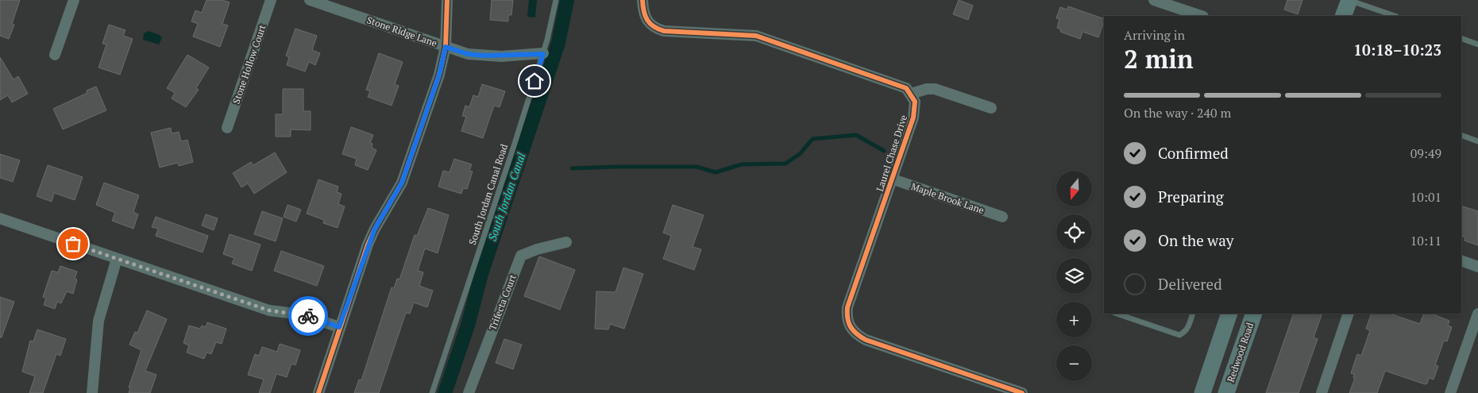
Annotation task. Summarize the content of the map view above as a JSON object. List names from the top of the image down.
{
  "streets": {
    "main road": ["Redwood Road"],
    "street": [
      "Stone Ridge Lane",
      "Stone Hollow Court",
      "Laurel Chase Drive",
      "Maple Brook Lane",
      "Trifecta Court"
    ],
    "lane": ["South Jordan Canal Road"]
  },
  "crossings": [
    ["Stone Ridge Lane", "South Jordan Canal Road"],
    ["Laurel Chase Drive", "Maple Brook Lane"]
  ],
  "water": ["South Jordan Canal"],
  "north": "bottom",
  "page": {
    "heading": ["2 min", "Arriving in", "10:18–10:23"],
    "bar": "On the way · 240 m",
    "list": [
      ["Confirmed", "09:49"],
      ["Preparing", "10:01"],
      ["On the way", "10:11"],
      "Delivered"
    ],
    "map_buttons": ["+", "−"]
  }
}
